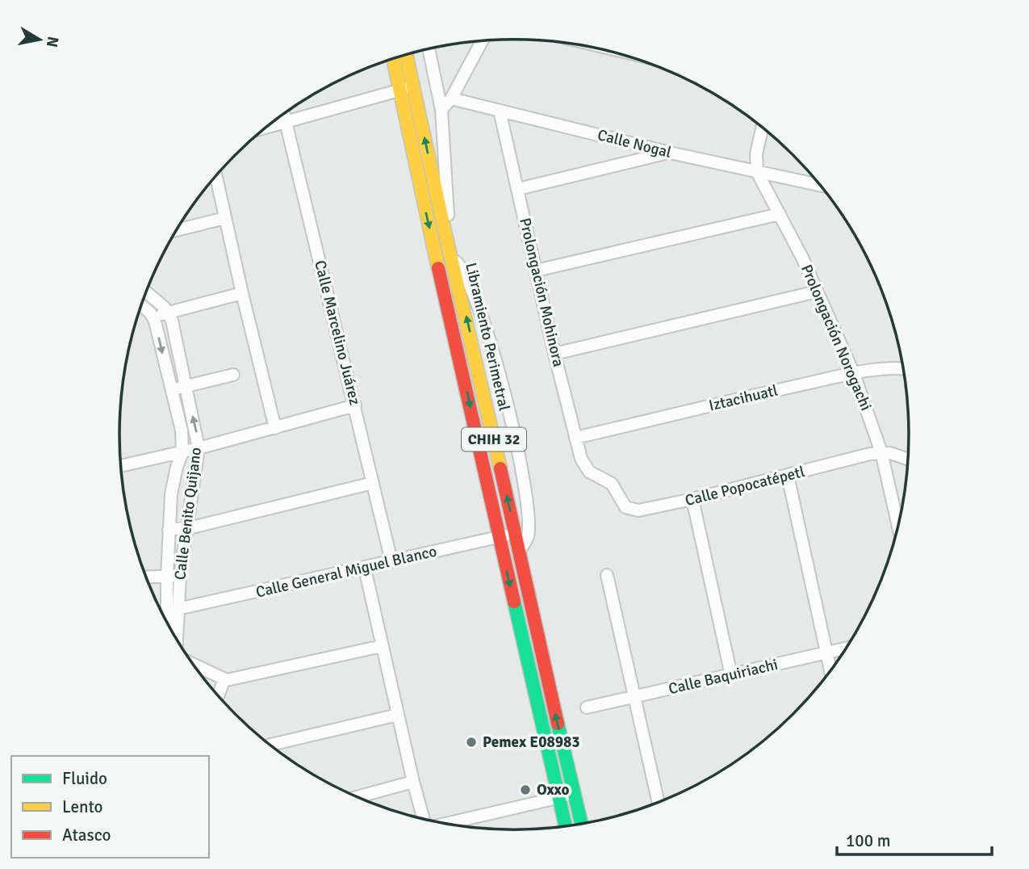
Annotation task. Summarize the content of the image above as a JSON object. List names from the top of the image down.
{
  "streets": {
    "main road": ["Libramiento Perimetral", "CHIH 32"],
    "street": [
      "Calle Nogal",
      "Prolongación Mohinora",
      "Calle Marcelino Juárez",
      "Prolongación Norogachi",
      "Iztacihuatl",
      "Calle Popocatépetl",
      "Calle Benito Quijano",
      "Calle General Miguel Blanco",
      "Calle Baquiriachi"
    ]
  },
  "crossings": [
    ["Calle Nogal", "Prolongación Mohinora"],
    ["Calle Nogal", "Prolongación Norogachi"],
    ["Prolongación Mohinora", "Iztacihuatl"],
    ["Prolongación Mohinora", "Calle Popocatépetl"],
    ["Calle Marcelino Juárez", "Calle General Miguel Blanco"],
    ["Libramiento Perimetral", "Calle General Miguel Blanco"],
    ["Prolongación Norogachi", "Iztacihuatl"],
    ["Prolongación Norogachi", "Calle Popocatépetl"],
    ["Calle Benito Quijano", "Calle General Miguel Blanco"]
  ],
  "places": ["Pemex E08983", "Oxxo"],
  "legend": ["Fluido", "Lento", "Atasco"],
  "scale_bar": "100 m",
  "north": "right"
}
